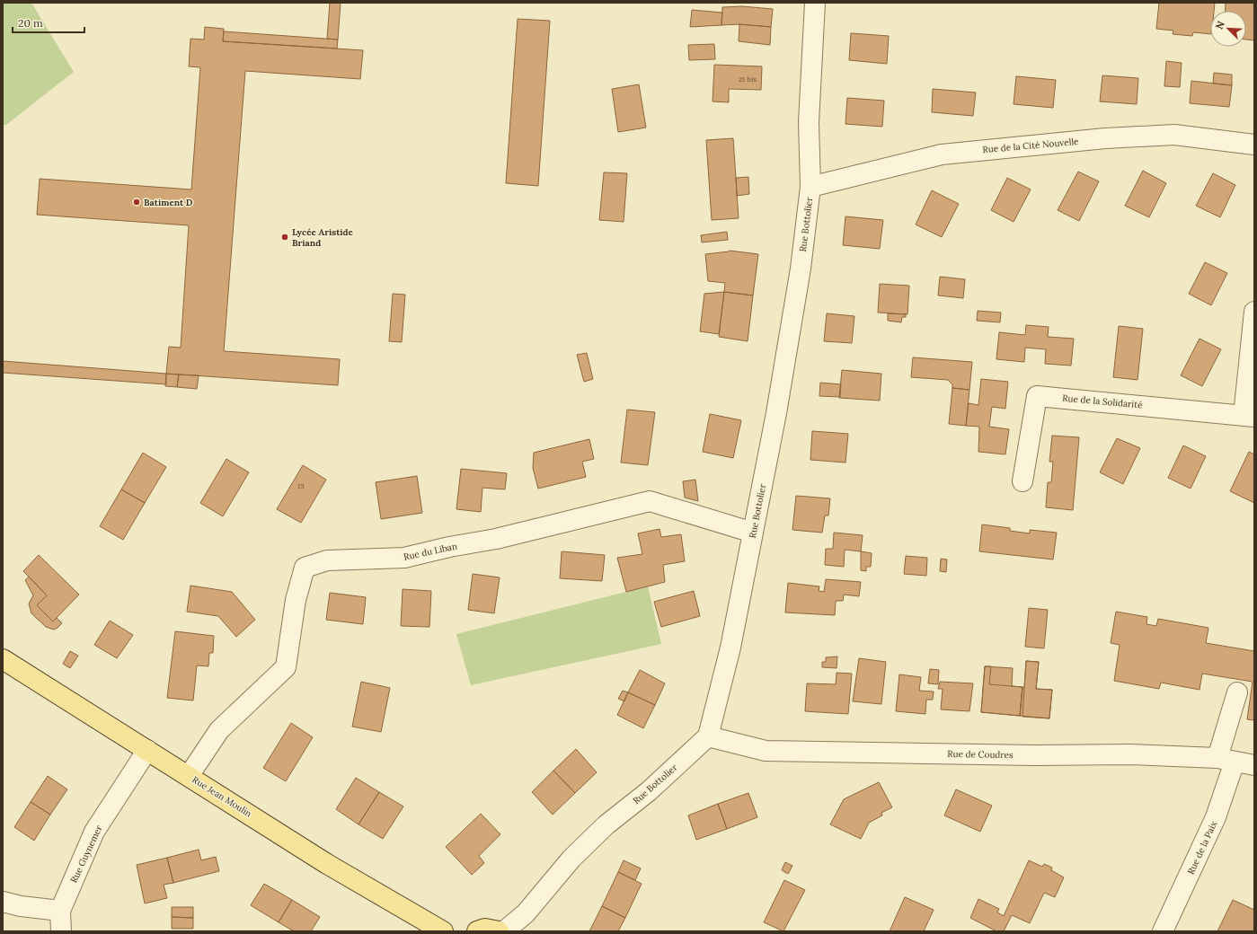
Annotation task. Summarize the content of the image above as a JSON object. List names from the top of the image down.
{
  "streets": {
    "main road": ["Rue Jean Moulin"],
    "street": [
      "Rue de la Cité Nouvelle",
      "Rue Bottolier",
      "Rue de la Solidarité",
      "Rue du Liban",
      "Rue de Coudres",
      "Rue de la Paix",
      "Rue Guynemer"
    ]
  },
  "crossings": [
    ["Rue de la Cité Nouvelle", "Rue Bottolier"],
    ["Rue Bottolier", "Rue du Liban"],
    ["Rue Bottolier", "Rue de Coudres"],
    ["Rue du Liban", "Rue Jean Moulin"],
    ["Rue de Coudres", "Rue de la Paix"],
    ["Rue Jean Moulin", "Rue Guynemer"]
  ],
  "places": ["Batiment D", "Lycée Aristide Briand"],
  "house_numbers": ["21 bis", "15"],
  "scale_bar": "20 m",
  "north": "top left"
}
